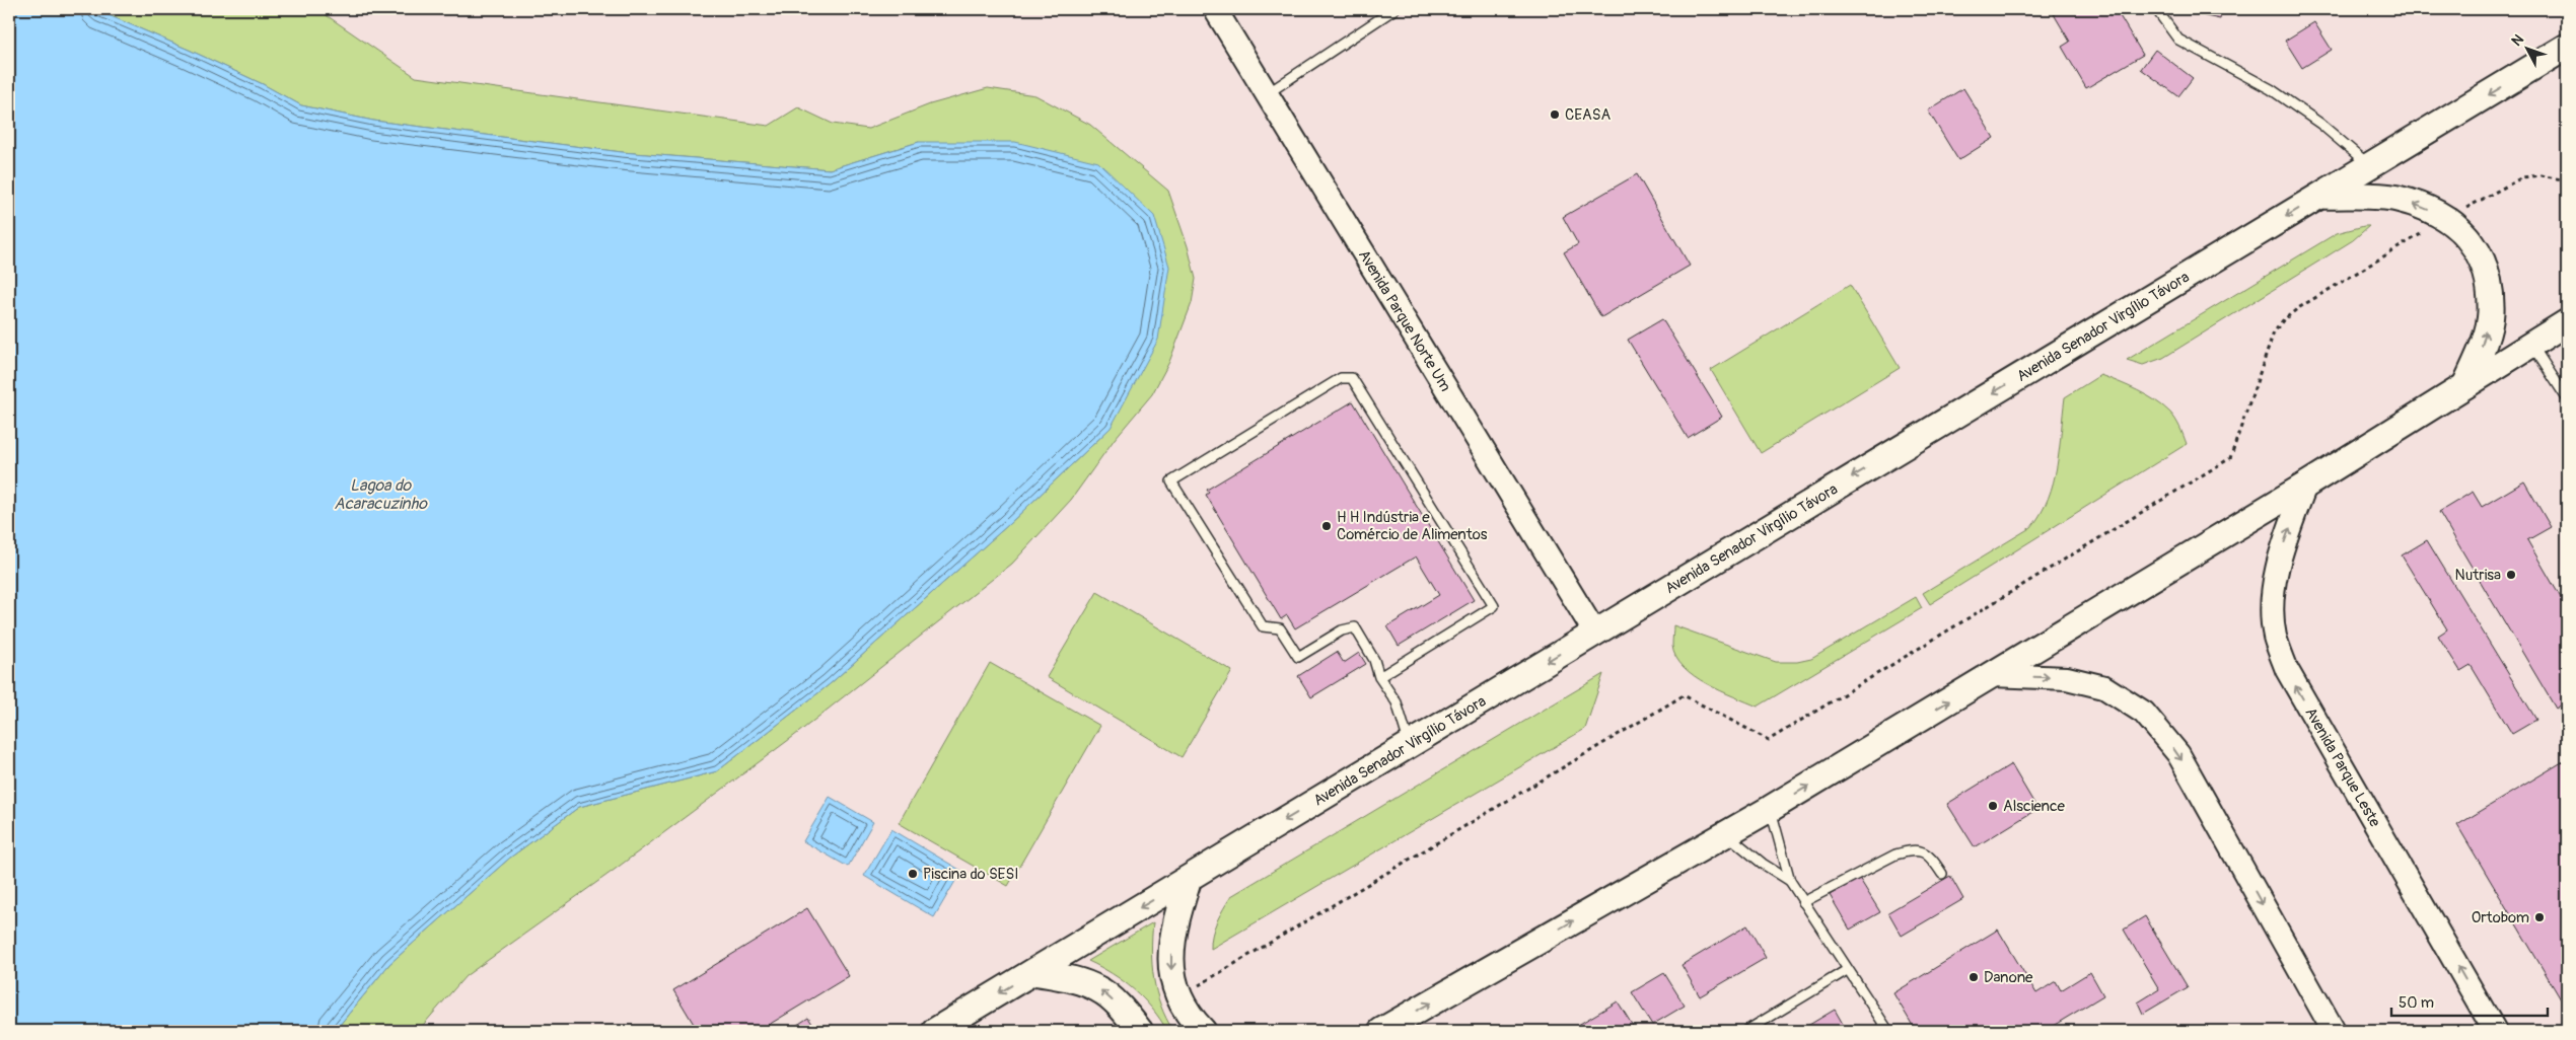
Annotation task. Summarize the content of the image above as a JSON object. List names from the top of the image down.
{
  "streets": {
    "main road": ["Avenida Senador Virgílio Távora"],
    "street": ["Avenida Parque Norte Um", "Avenida Parque Leste"]
  },
  "crossings": [
    ["Avenida Parque Norte Um", "Avenida Senador Virgílio Távora"]
  ],
  "one_way": ["Avenida Senador Virgílio Távora", "Avenida Parque Leste"],
  "water": ["Lagoa do Acaracuzinho"],
  "places": [
    "CEASA",
    "H H Indústria e Comércio de Alimentos",
    "Nutrisa",
    "Alscience",
    "Piscina do SESI",
    "Ortobom",
    "Danone"
  ],
  "scale_bar": "50 m",
  "north": "top left"
}
